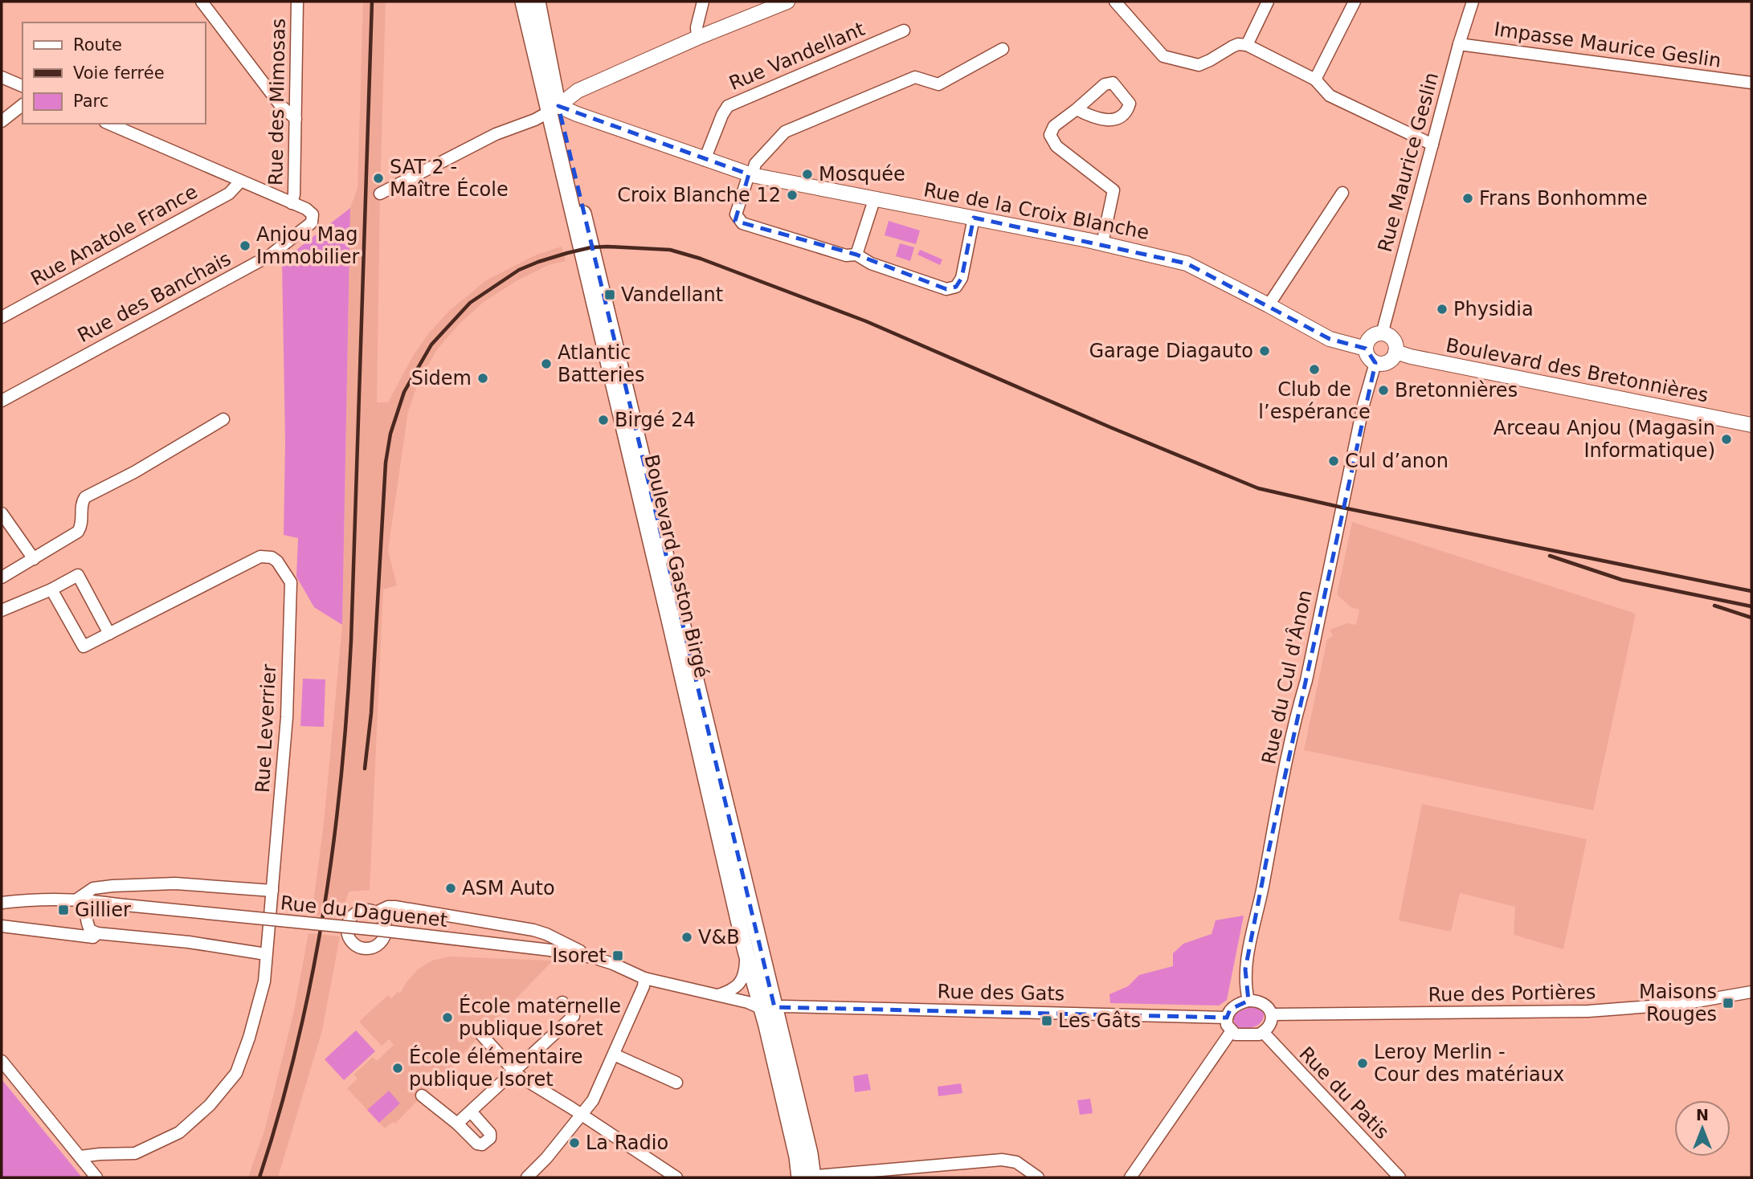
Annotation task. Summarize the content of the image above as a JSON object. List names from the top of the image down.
{
  "streets": {
    "main road": ["Boulevard Gaston Birgé"],
    "street": [
      "Impasse Maurice Geslin",
      "Rue Vandellant",
      "Rue des Mimosas",
      "Rue Maurice Geslin",
      "Rue de la Croix Blanche",
      "Rue Anatole France",
      "Rue des Banchais",
      "Boulevard des Bretonnières",
      "Rue du Cul d'Ânon",
      "Rue Leverrier",
      "Rue du Daguenet",
      "Rue des Gats",
      "Rue des Portières",
      "Rue du Patis"
    ]
  },
  "crossings": [
    ["Impasse Maurice Geslin", "Rue Maurice Geslin"],
    ["Rue Vandellant", "Rue de la Croix Blanche"],
    ["Rue des Mimosas", "Rue des Banchais"],
    ["Rue Maurice Geslin", "Rue de la Croix Blanche"],
    ["Rue Maurice Geslin", "Boulevard des Bretonnières"],
    ["Rue Maurice Geslin", "Rue du Cul d'Ânon"],
    ["Rue de la Croix Blanche", "Boulevard des Bretonnières"],
    ["Rue de la Croix Blanche", "Boulevard Gaston Birgé"],
    ["Rue de la Croix Blanche", "Rue du Cul d'Ânon"],
    ["Boulevard des Bretonnières", "Rue du Cul d'Ânon"],
    ["Boulevard Gaston Birgé", "Rue du Daguenet"],
    ["Boulevard Gaston Birgé", "Rue des Gats"],
    ["Rue du Cul d'Ânon", "Rue des Gats"],
    ["Rue du Cul d'Ânon", "Rue des Portières"],
    ["Rue du Cul d'Ânon", "Rue du Patis"],
    ["Rue du Daguenet", "Rue des Gats"],
    ["Rue des Gats", "Rue des Portières"],
    ["Rue des Gats", "Rue du Patis"],
    ["Rue des Portières", "Rue du Patis"]
  ],
  "places": {
    "other": [
      "Mosquée",
      "SAT 2 - Maître École",
      "Croix Blanche 12",
      "Frans Bonhomme",
      "Anjou Mag Immobilier",
      "Physidia",
      "Garage Diagauto",
      "Atlantic Batteries",
      "Club de l’espérance",
      "Sidem",
      "Bretonnières",
      "Birgé 24",
      "Arceau Anjou (Magasin Informatique)",
      "Cul d’anon",
      "ASM Auto",
      "V&B",
      "École maternelle publique Isoret",
      "Leroy Merlin - Cour des matériaux",
      "École élémentaire publique Isoret",
      "La Radio"
    ],
    "transit": [
      "Vandellant",
      "Gillier",
      "Isoret",
      "Maisons Rouges",
      "Les Gâts"
    ]
  },
  "legend": ["Route", "Voie ferrée", "Parc"],
  "north": "top"
}
